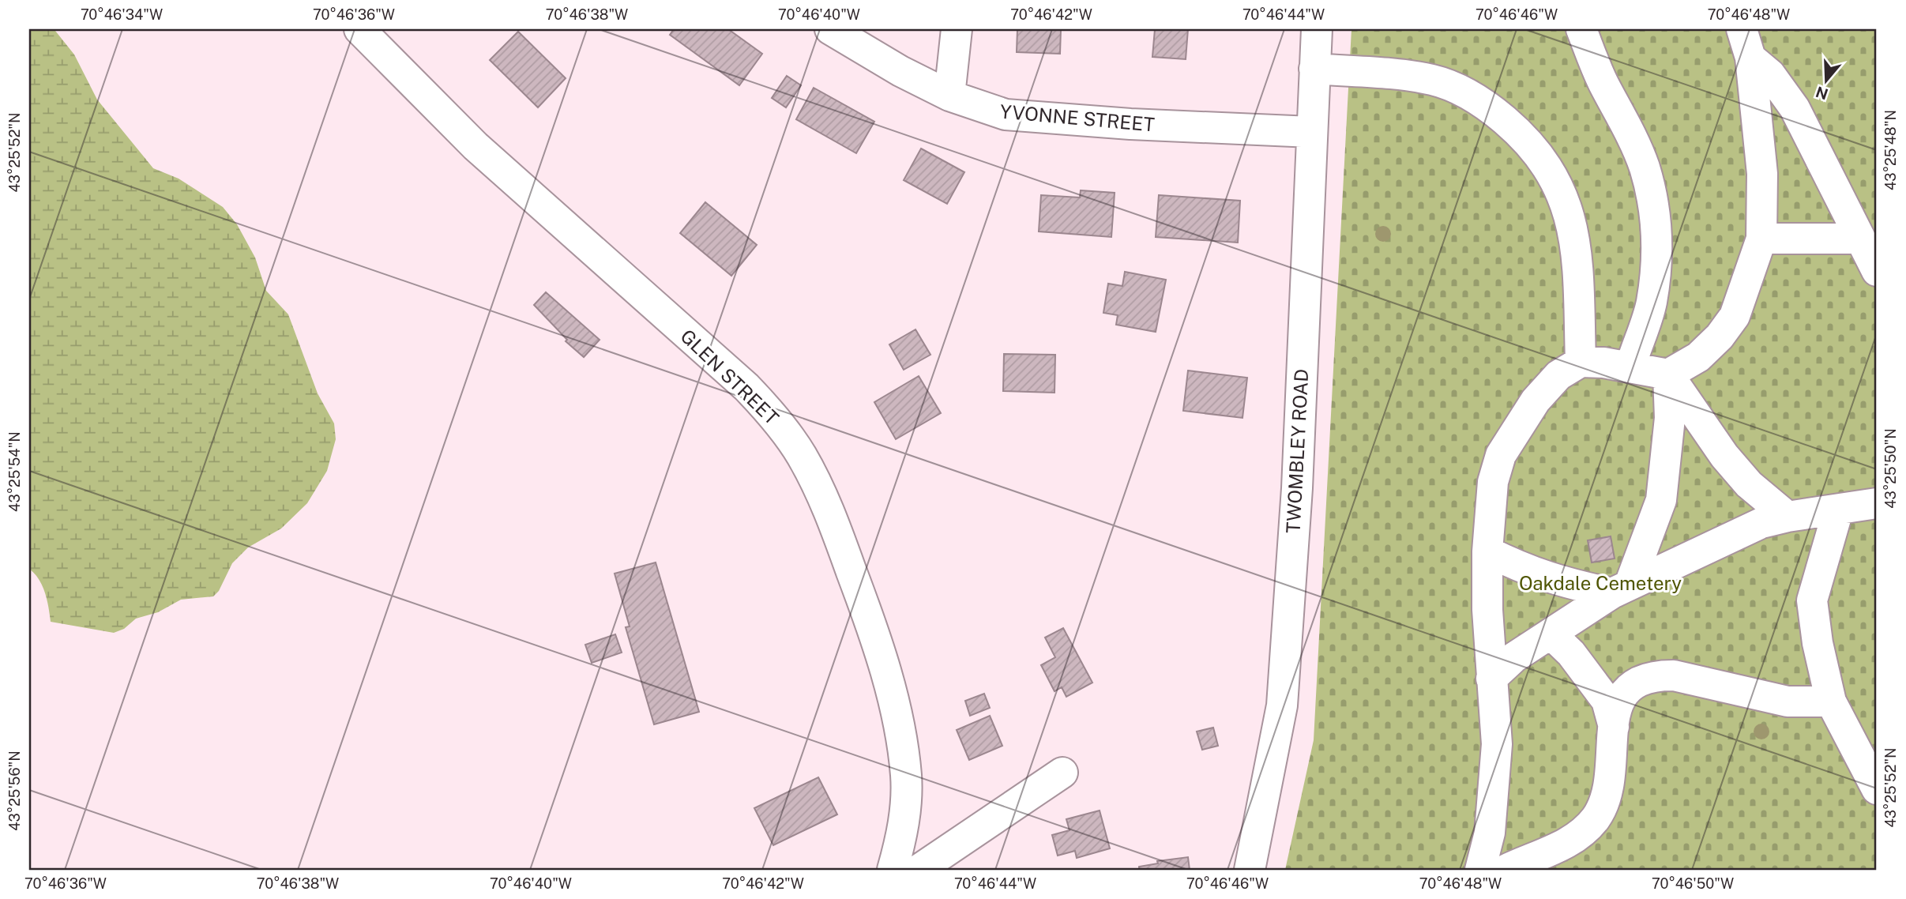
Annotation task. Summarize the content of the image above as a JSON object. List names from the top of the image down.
{
  "streets": {
    "street": ["YVONNE STREET", "GLEN STREET", "TWOMBLEY ROAD"]
  },
  "crossings": [
    ["YVONNE STREET", "TWOMBLEY ROAD"]
  ],
  "parks": ["Oakdale Cemetery"],
  "north": "bottom",
  "coordinates": [
    "70°46'34\"W",
    "70°46'36\"W",
    "70°46'38\"W",
    "70°46'40\"W",
    "70°46'42\"W",
    "70°46'44\"W",
    "70°46'46\"W",
    "70°46'48\"W",
    "43°25'48\"N",
    "43°25'52\"N",
    "43°25'50\"N",
    "43°25'54\"N",
    "43°25'56\"N",
    "70°46'50\"W"
  ]
}
